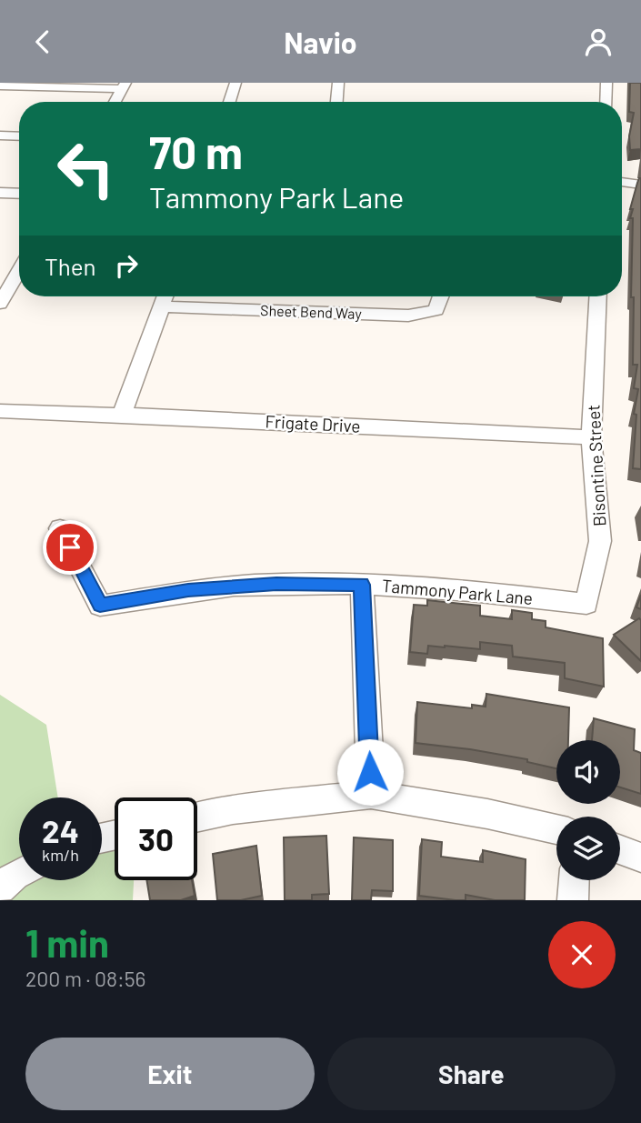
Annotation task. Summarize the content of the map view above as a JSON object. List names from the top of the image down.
{
  "streets": {
    "street": [
      "Sheet Bend Way",
      "Frigate Drive",
      "Bisontine Street",
      "Tammony Park Lane"
    ]
  },
  "crossings": [
    ["Frigate Drive", "Bisontine Street"],
    ["Bisontine Street", "Tammony Park Lane"]
  ],
  "page": {
    "header": "Navio",
    "turn": ["70 m", "Tammony Park Lane"],
    "then": "Then",
    "speed": "24 km/h",
    "limit": "30",
    "heading": ["1 min", "200 m · 08:56"],
    "buttons": ["Exit", "Share"]
  }
}
